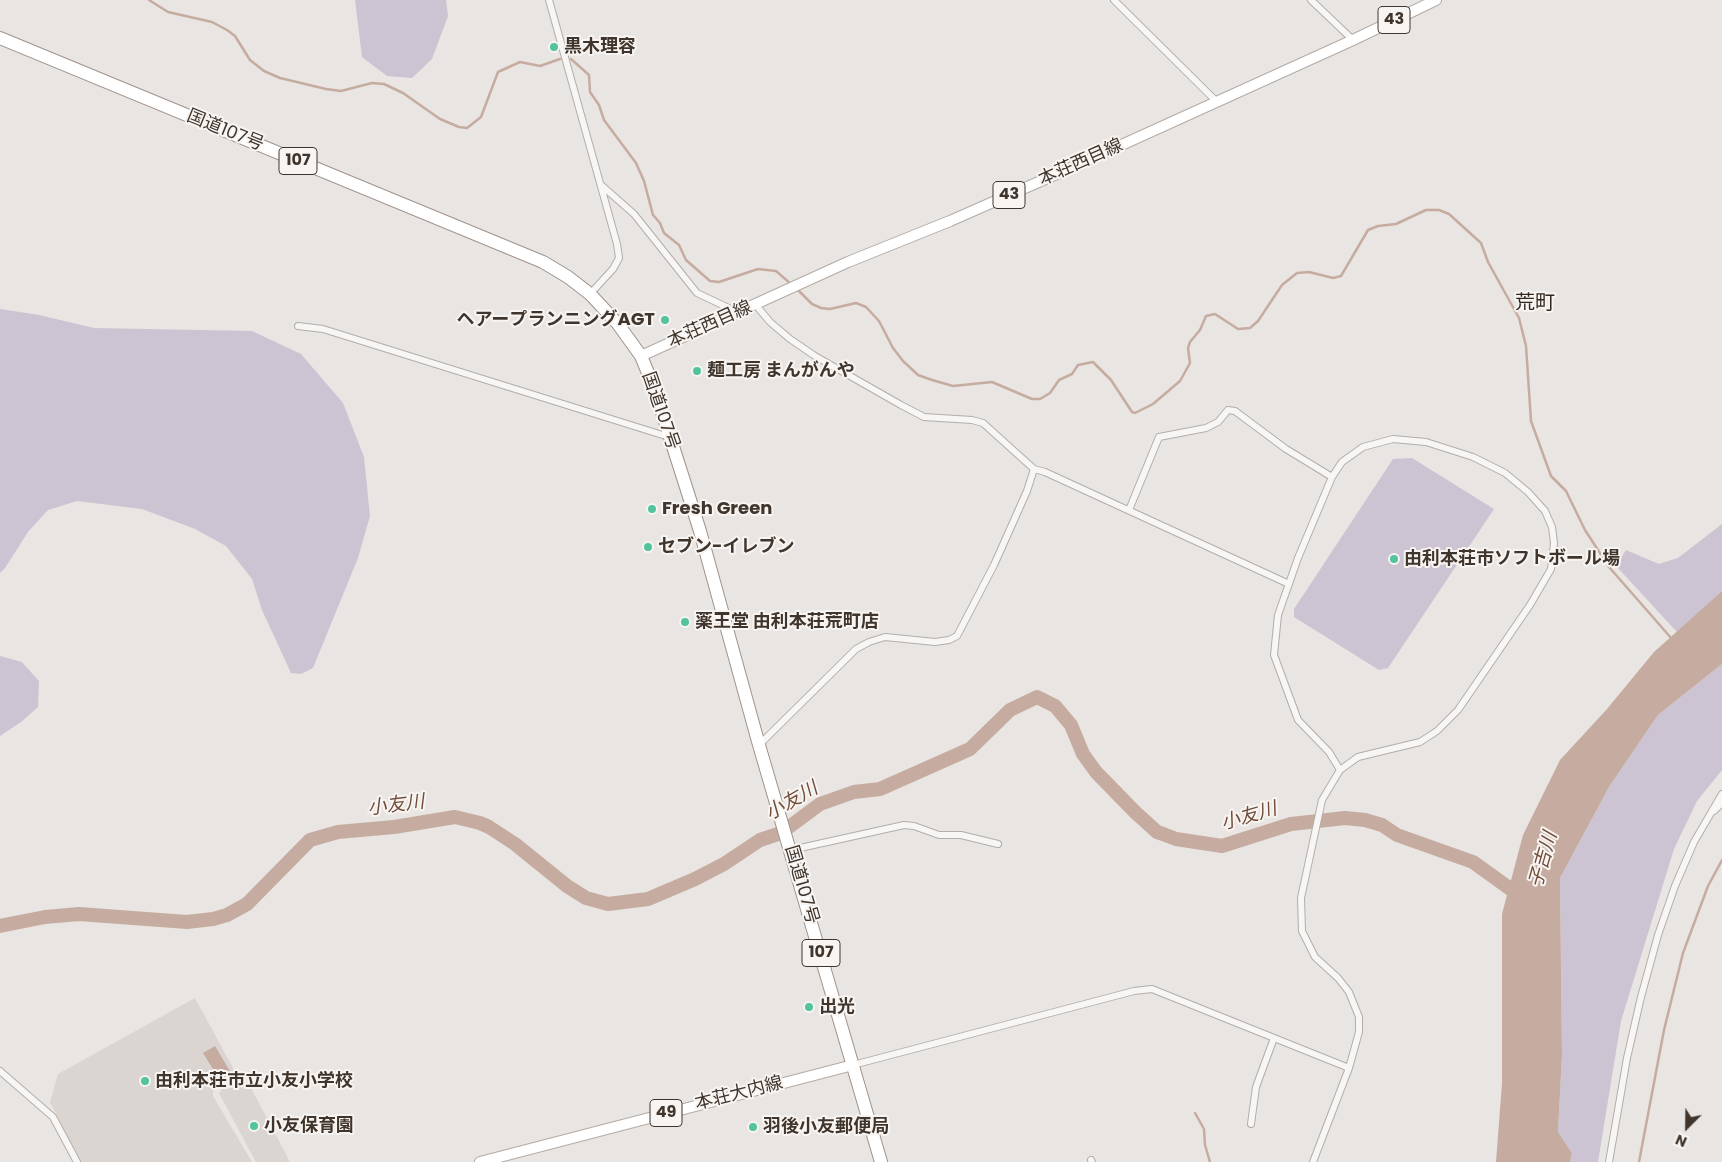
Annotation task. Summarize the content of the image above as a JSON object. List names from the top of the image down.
{
  "streets": {
    "highway": ["国道107号", "107"],
    "main road": [
      "43",
      "本荘西目線",
      "本荘大内線",
      "49"
    ]
  },
  "crossings": [
    ["国道107号", "本荘西目線"],
    ["国道107号", "本荘大内線"]
  ],
  "districts": ["荒町"],
  "water": ["小友川", "子吉川"],
  "places": [
    "黒木理容",
    "ヘアープランニングAGT",
    "麺工房 まんがんや",
    "Fresh Green",
    "セブン-イレブン",
    "由利本荘市ソフトボール場",
    "薬王堂 由利本荘荒町店",
    "出光",
    "由利本荘市立小友小学校",
    "小友保育園",
    "羽後小友郵便局"
  ],
  "north": "bottom left"
}
